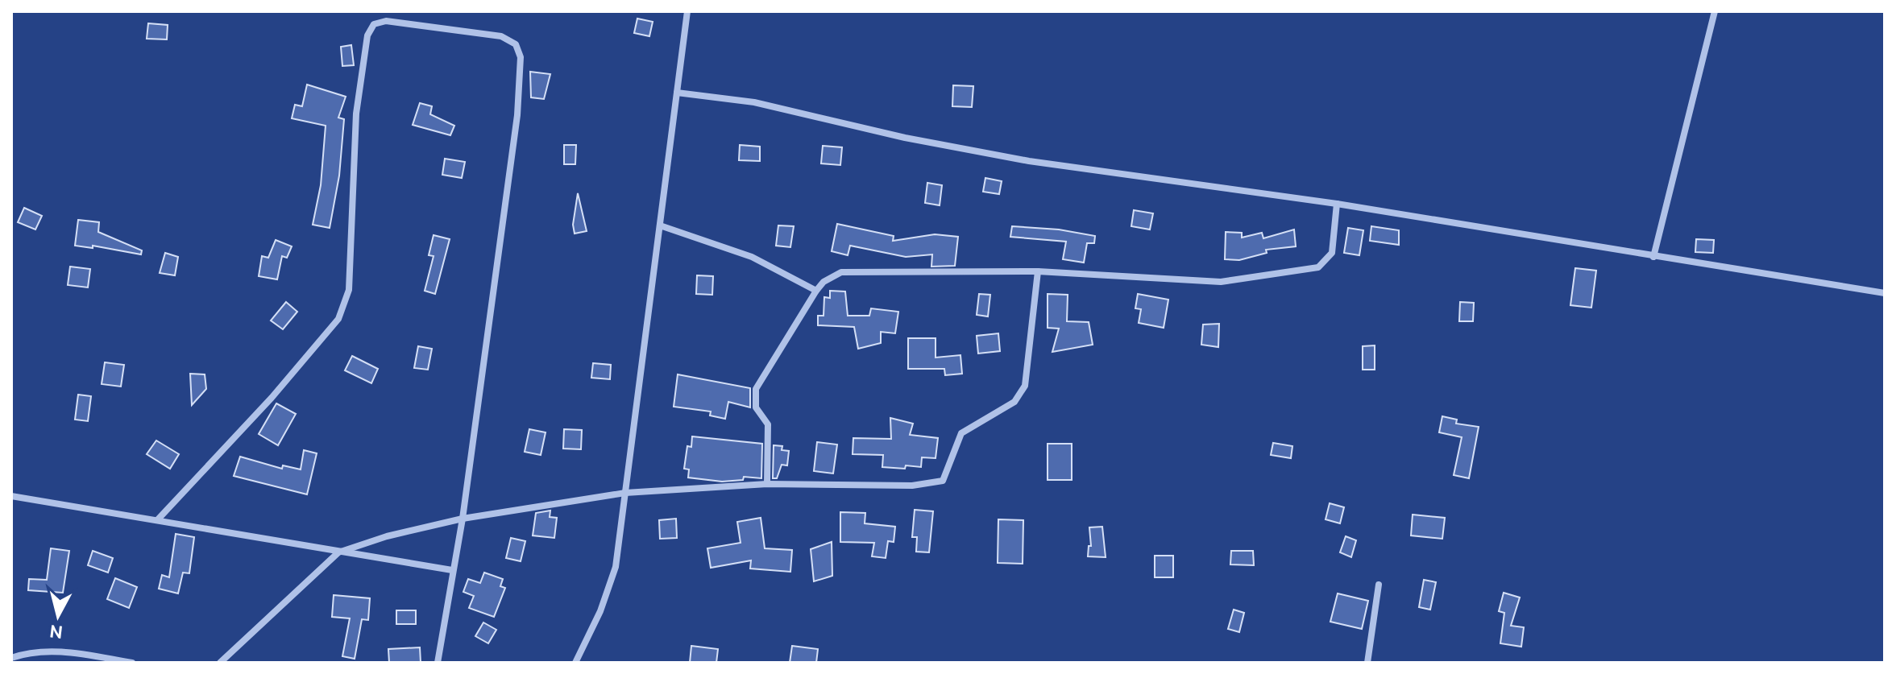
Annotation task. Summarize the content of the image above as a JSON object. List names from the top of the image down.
{
  "north": "bottom"
}
